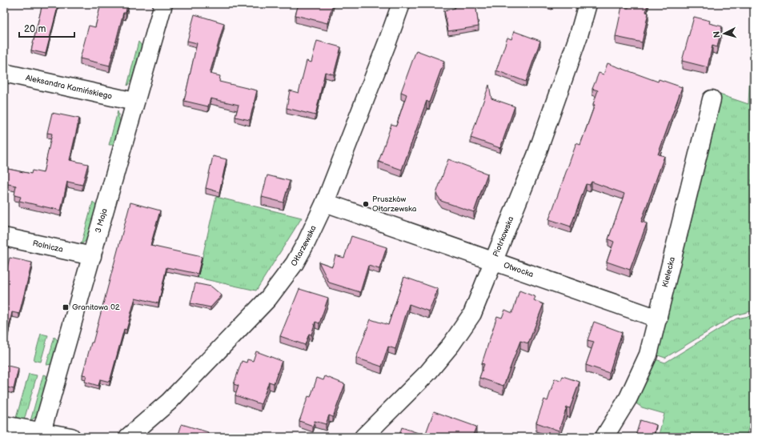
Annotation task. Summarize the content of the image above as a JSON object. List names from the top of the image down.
{
  "streets": {
    "street": [
      "Aleksandra Kamińskiego",
      "3 Maja",
      "Piotrkowska",
      "Ołtarzewska",
      "Rolnicza",
      "Otwocka",
      "Kielecka"
    ]
  },
  "crossings": [
    ["Aleksandra Kamińskiego", "3 Maja"],
    ["3 Maja", "Rolnicza"],
    ["Piotrkowska", "Otwocka"],
    ["Ołtarzewska", "Otwocka"],
    ["Otwocka", "Kielecka"]
  ],
  "places": {
    "other": ["Pruszków Ołtarzewska"],
    "transit": ["Granitowa 02"]
  },
  "scale_bar": "20 m",
  "north": "left"
}
